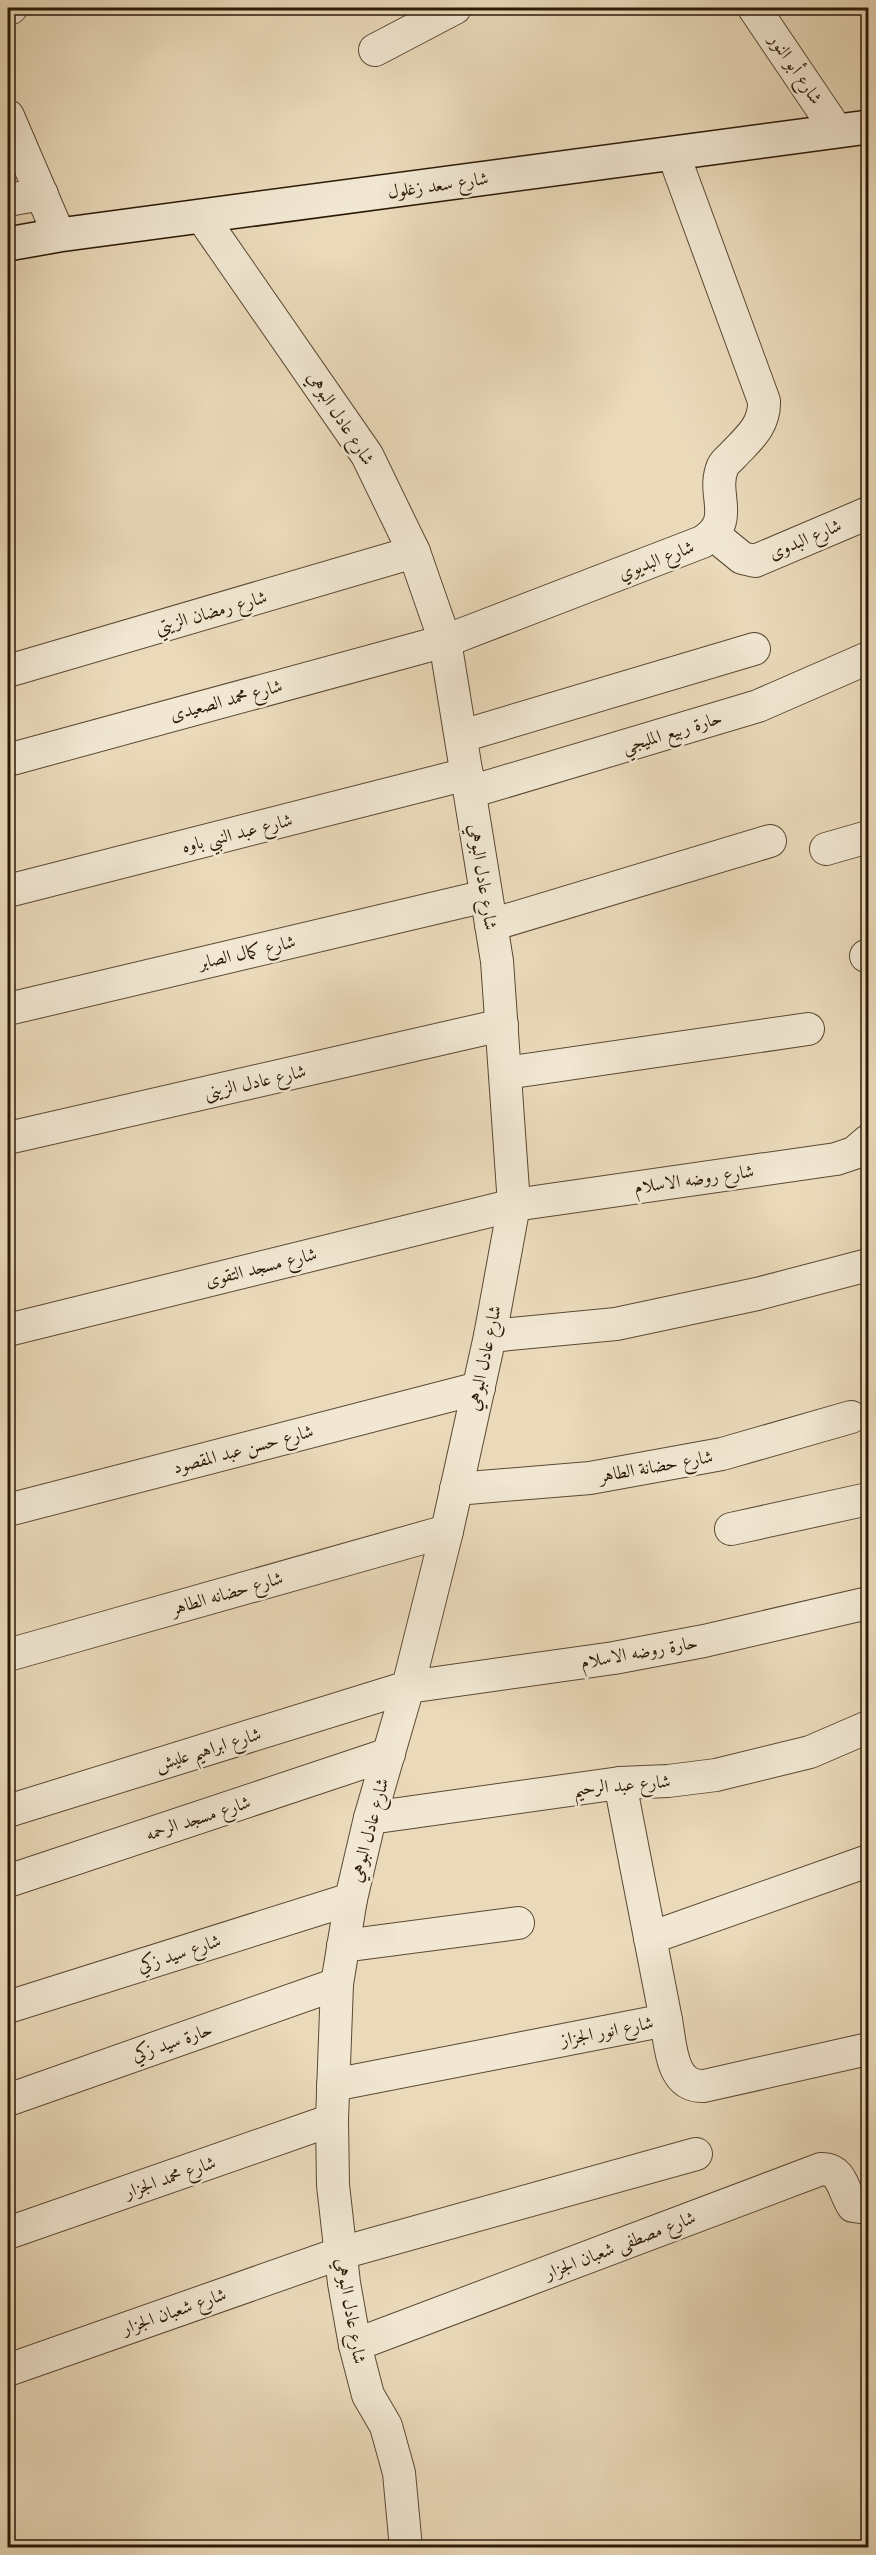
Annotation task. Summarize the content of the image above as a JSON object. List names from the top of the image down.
{
  "streets": {
    "street": [
      "شارع أبو النور",
      "شارع سعد زغلول",
      "شارع عادل البوهي",
      "شارع البدوى",
      "شارع البديوي",
      "شارع رمضان الزيتي",
      "شارع محمد الصعيدى",
      "حارة ربيع المليجي",
      "شارع عبد النبي باوه",
      "شارع كمال الصابر",
      "شارع عادل الزينى",
      "شارع روضه الاسلام",
      "شارع مسجد التقوى",
      "شارع حسن عبد المقصود",
      "شارع حضانة الطاهر",
      "شارع حضانه الطاهر",
      "حارة روضه الاسلام",
      "شارع ابراهيم عليش",
      "شارع عبد الرحيم",
      "شارع مسجد الرحمه",
      "شارع سيد زكي",
      "شارع انور الجزاز",
      "حارة سيد زكي",
      "شارع محمد الجزار",
      "شارع مصطفى شعبان الجزار",
      "شارع شعبان الجزار"
    ]
  },
  "crossings": [
    ["شارع أبو النور", "شارع سعد زغلول"],
    ["شارع سعد زغلول", "شارع عادل البوهي"],
    ["شارع سعد زغلول", "شارع البديوي"],
    ["شارع عادل البوهي", "شارع البديوي"],
    ["شارع عادل البوهي", "شارع رمضان الزيتي"],
    ["شارع عادل البوهي", "شارع محمد الصعيدى"],
    ["شارع عادل البوهي", "حارة ربيع المليجي"],
    ["شارع عادل البوهي", "شارع عبد النبي باوه"],
    ["شارع عادل البوهي", "شارع كمال الصابر"],
    ["شارع عادل البوهي", "شارع عادل الزينى"],
    ["شارع عادل البوهي", "شارع روضه الاسلام"],
    ["شارع عادل البوهي", "شارع مسجد التقوى"],
    ["شارع عادل البوهي", "شارع حسن عبد المقصود"],
    ["شارع عادل البوهي", "شارع حضانة الطاهر"],
    ["شارع عادل البوهي", "شارع حضانه الطاهر"],
    ["شارع عادل البوهي", "حارة روضه الاسلام"],
    ["شارع عادل البوهي", "شارع ابراهيم عليش"],
    ["شارع عادل البوهي", "شارع عبد الرحيم"],
    ["شارع عادل البوهي", "شارع مسجد الرحمه"],
    ["شارع عادل البوهي", "شارع سيد زكي"],
    ["شارع عادل البوهي", "شارع انور الجزاز"],
    ["شارع عادل البوهي", "حارة سيد زكي"],
    ["شارع عادل البوهي", "شارع محمد الجزار"],
    ["شارع عادل البوهي", "شارع مصطفى شعبان الجزار"],
    ["شارع عادل البوهي", "شارع شعبان الجزار"],
    ["شارع البدوى", "شارع البديوي"],
    ["شارع البديوي", "شارع محمد الصعيدى"],
    ["حارة ربيع المليجي", "شارع عبد النبي باوه"],
    ["شارع روضه الاسلام", "شارع مسجد التقوى"],
    ["حارة روضه الاسلام", "شارع ابراهيم عليش"]
  ]
}
